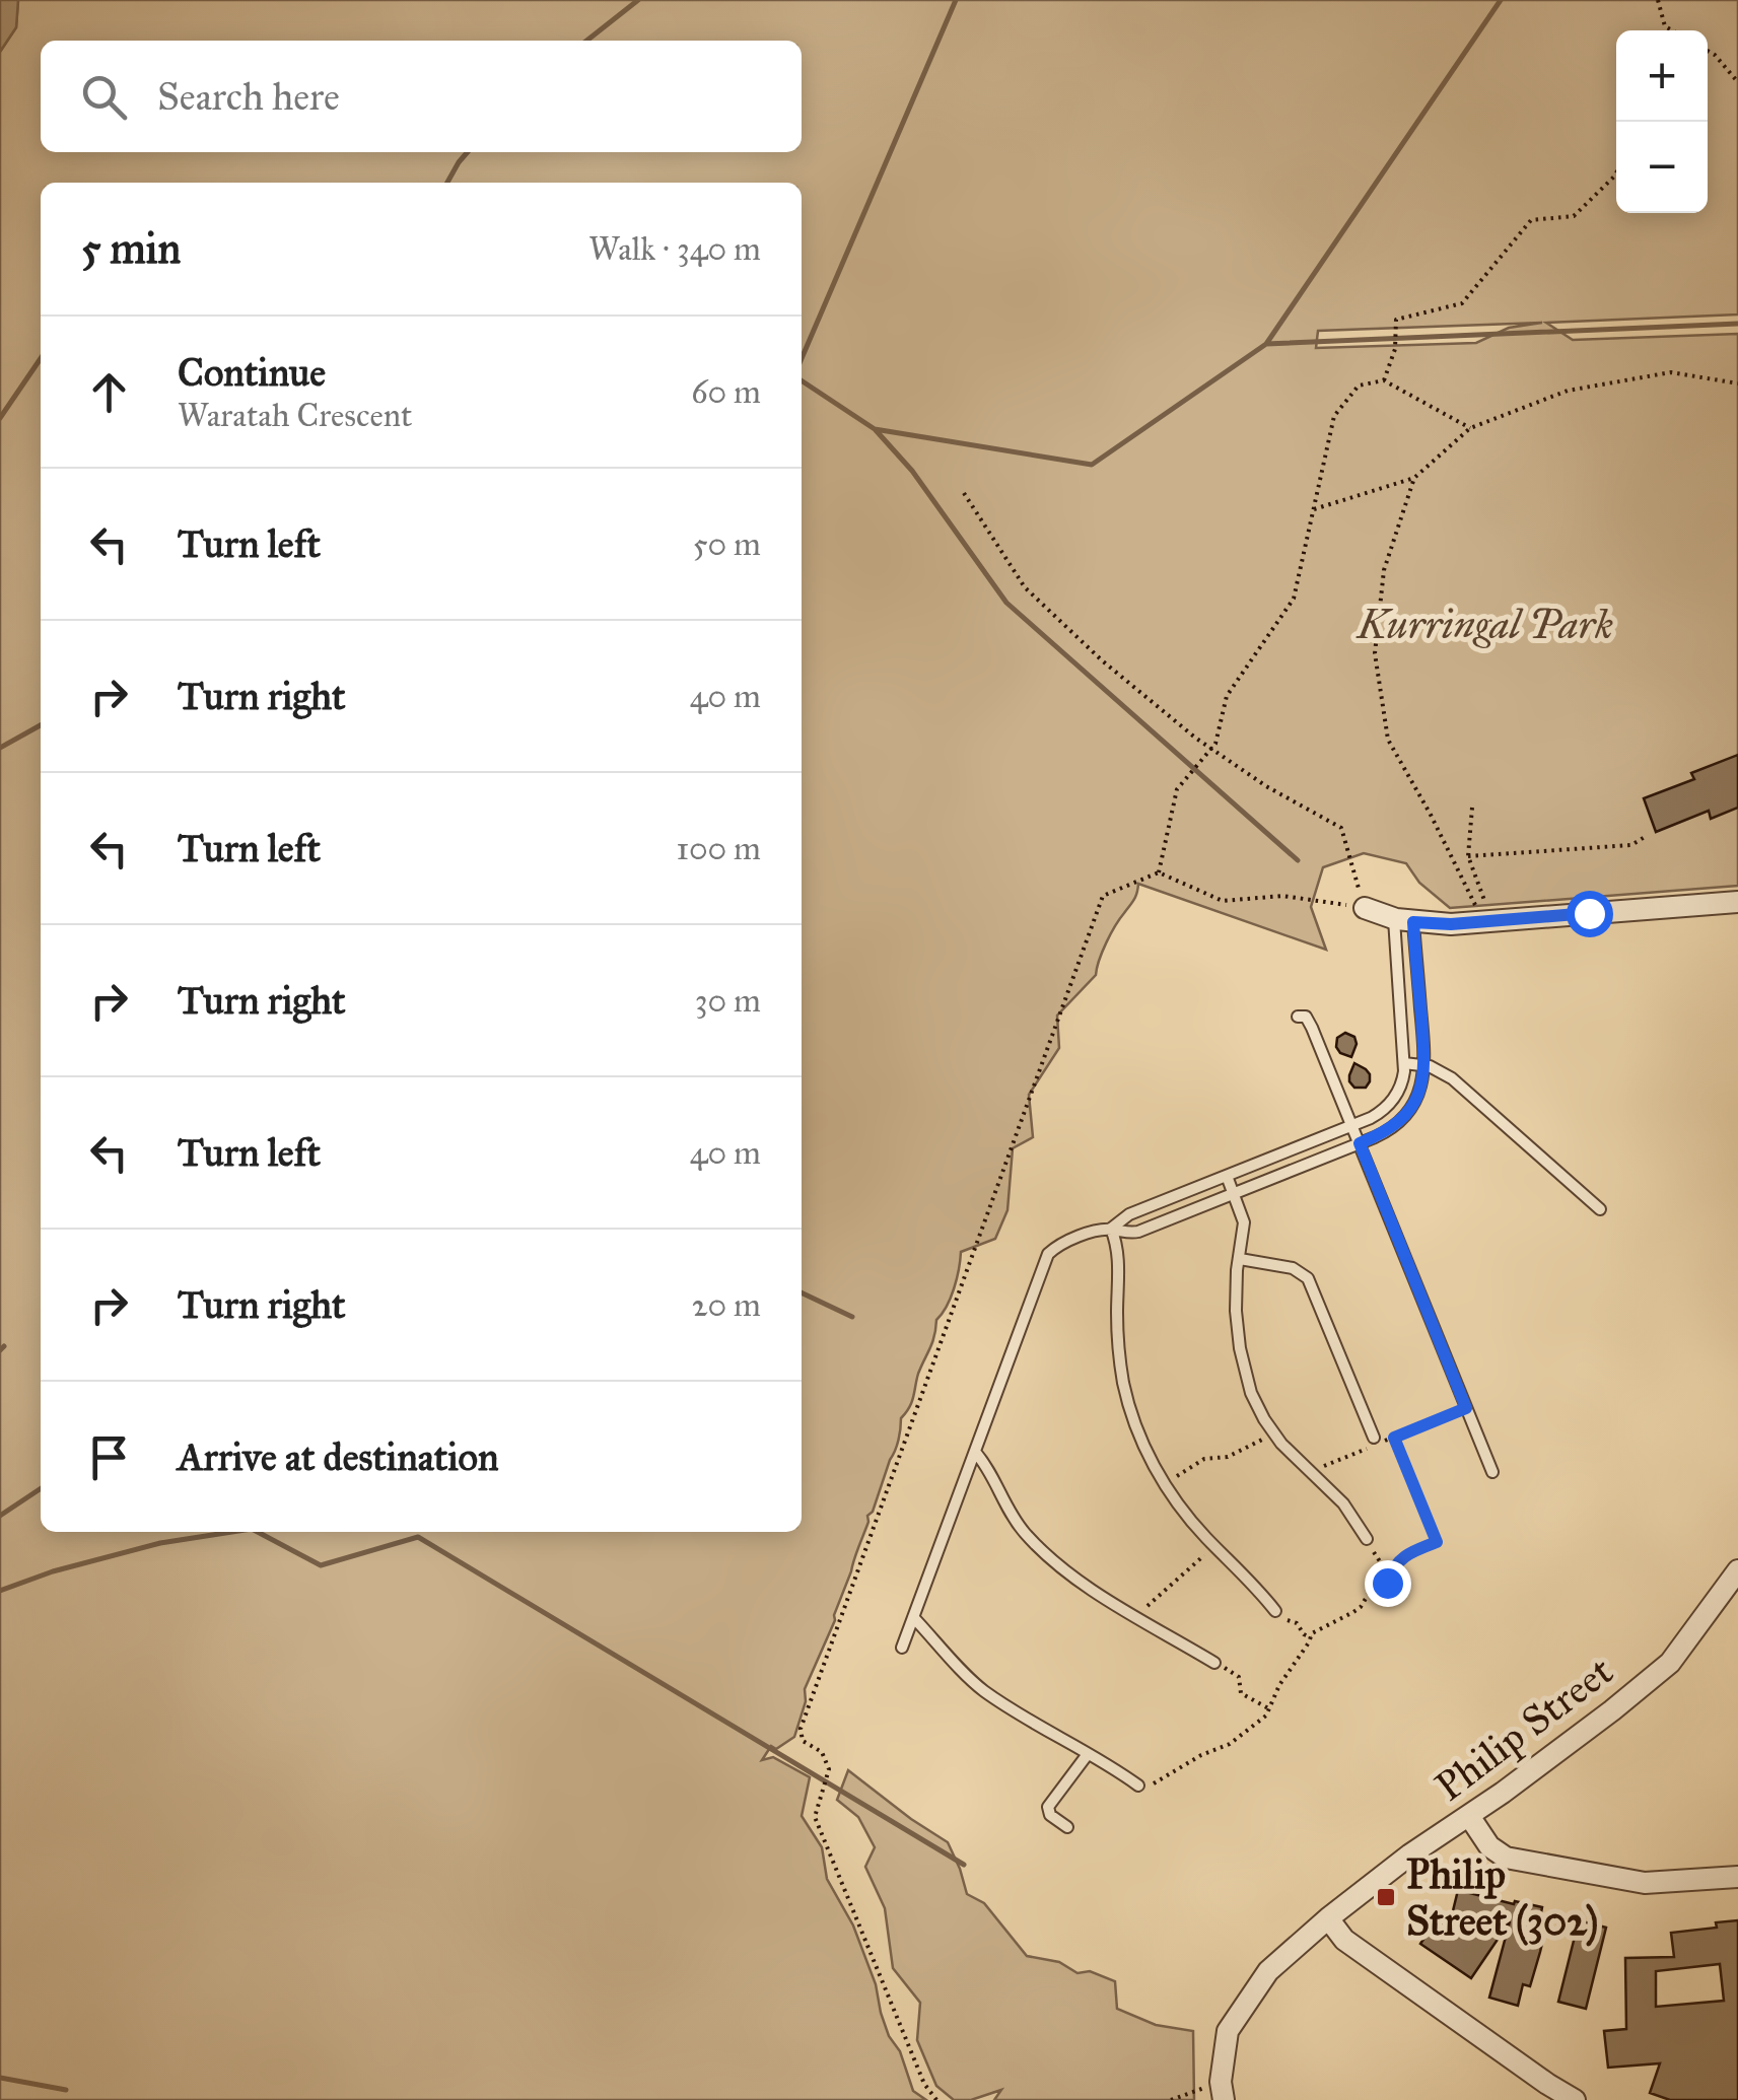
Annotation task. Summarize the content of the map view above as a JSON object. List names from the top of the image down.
{
  "streets": {
    "street": ["Philip Street"]
  },
  "parks": ["Kurringal Park"],
  "places": {
    "transit": ["Philip Street (302)"]
  },
  "page": {
    "map_buttons": ["+", "−"],
    "search": "Search here",
    "heading": ["5 min", "Walk · 340 m"],
    "list": [
      ["Continue", "Waratah Crescent", "60 m"],
      ["Turn left", "50 m"],
      ["Turn right", "40 m"],
      ["Turn left", "100 m"],
      ["Turn right", "30 m"],
      ["Turn left", "40 m"],
      ["Turn right", "20 m"],
      "Arrive at destination"
    ]
  }
}
